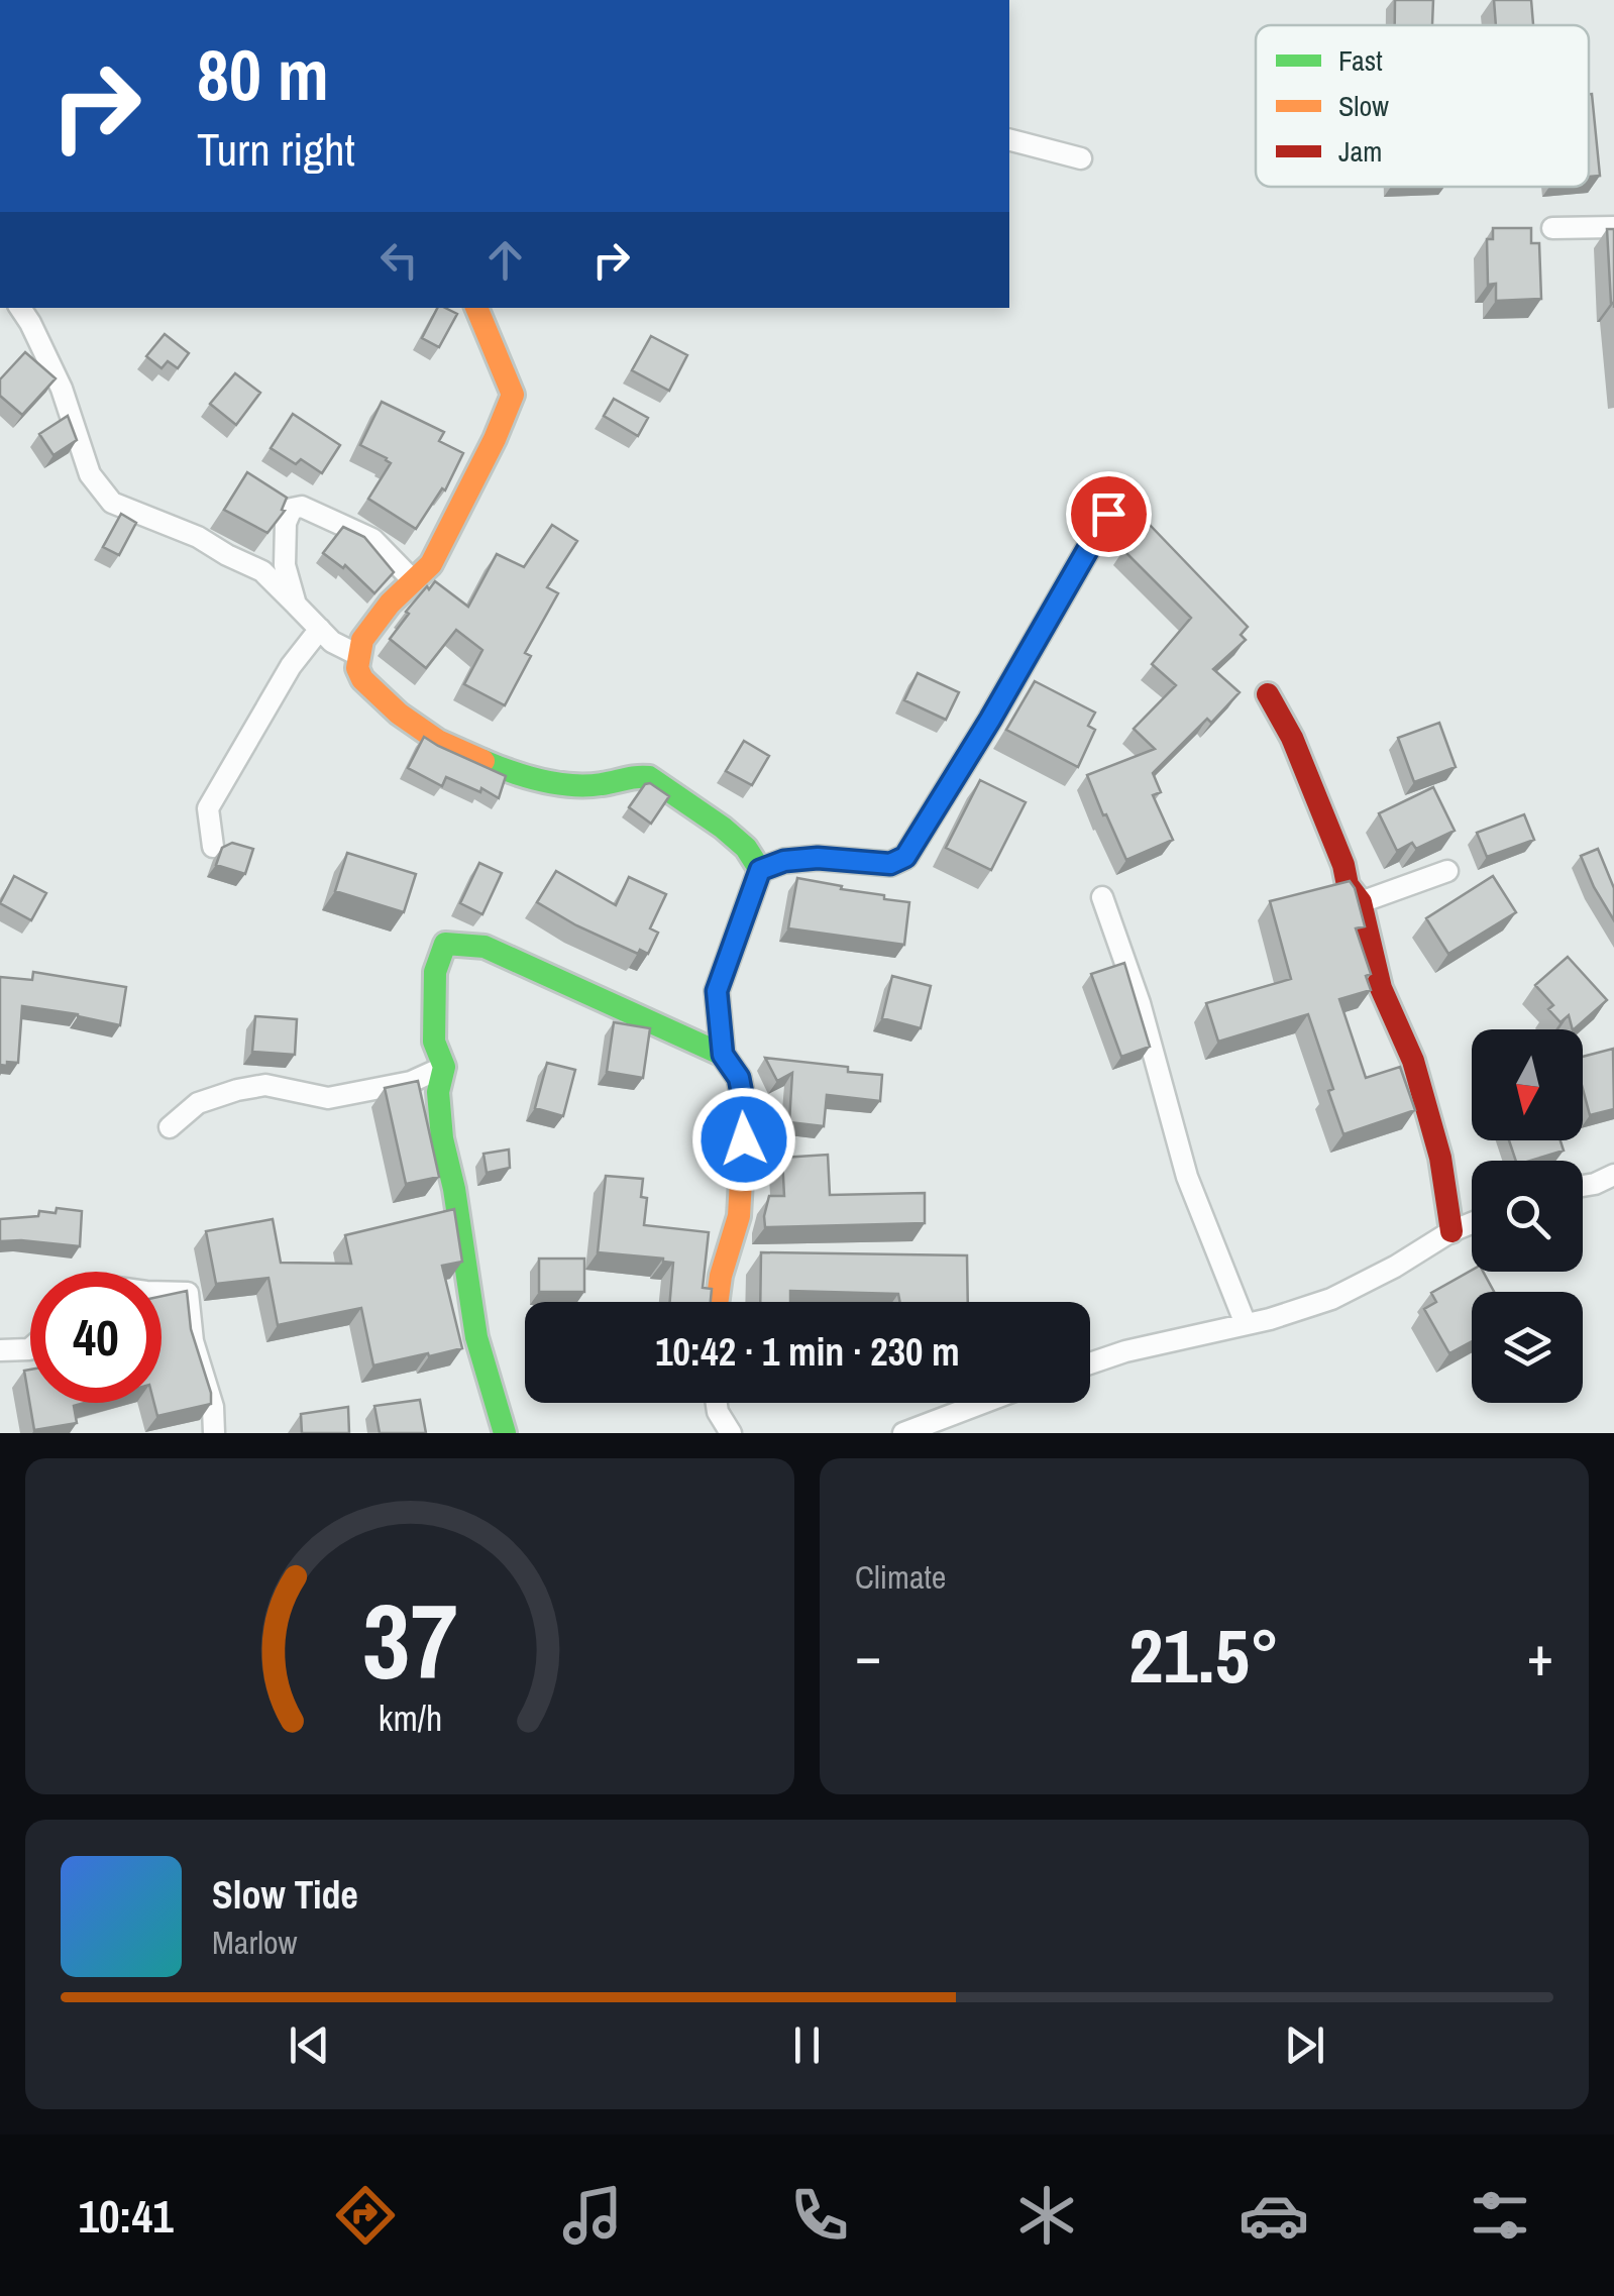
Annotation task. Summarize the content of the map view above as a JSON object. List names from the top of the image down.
{
  "legend": ["Fast", "Slow", "Jam"],
  "north": "bottom",
  "page": {
    "turn": ["80 m", "Turn right"],
    "limit": "40",
    "trip": "10:42 · 1 min · 230 m",
    "tile": "Climate",
    "heat": ["−", "21.5°", "+"],
    "song": ["Slow Tide", "Marlow"],
    "tabs": "10:41",
    "gauge": ["37", "km/h"]
  }
}
